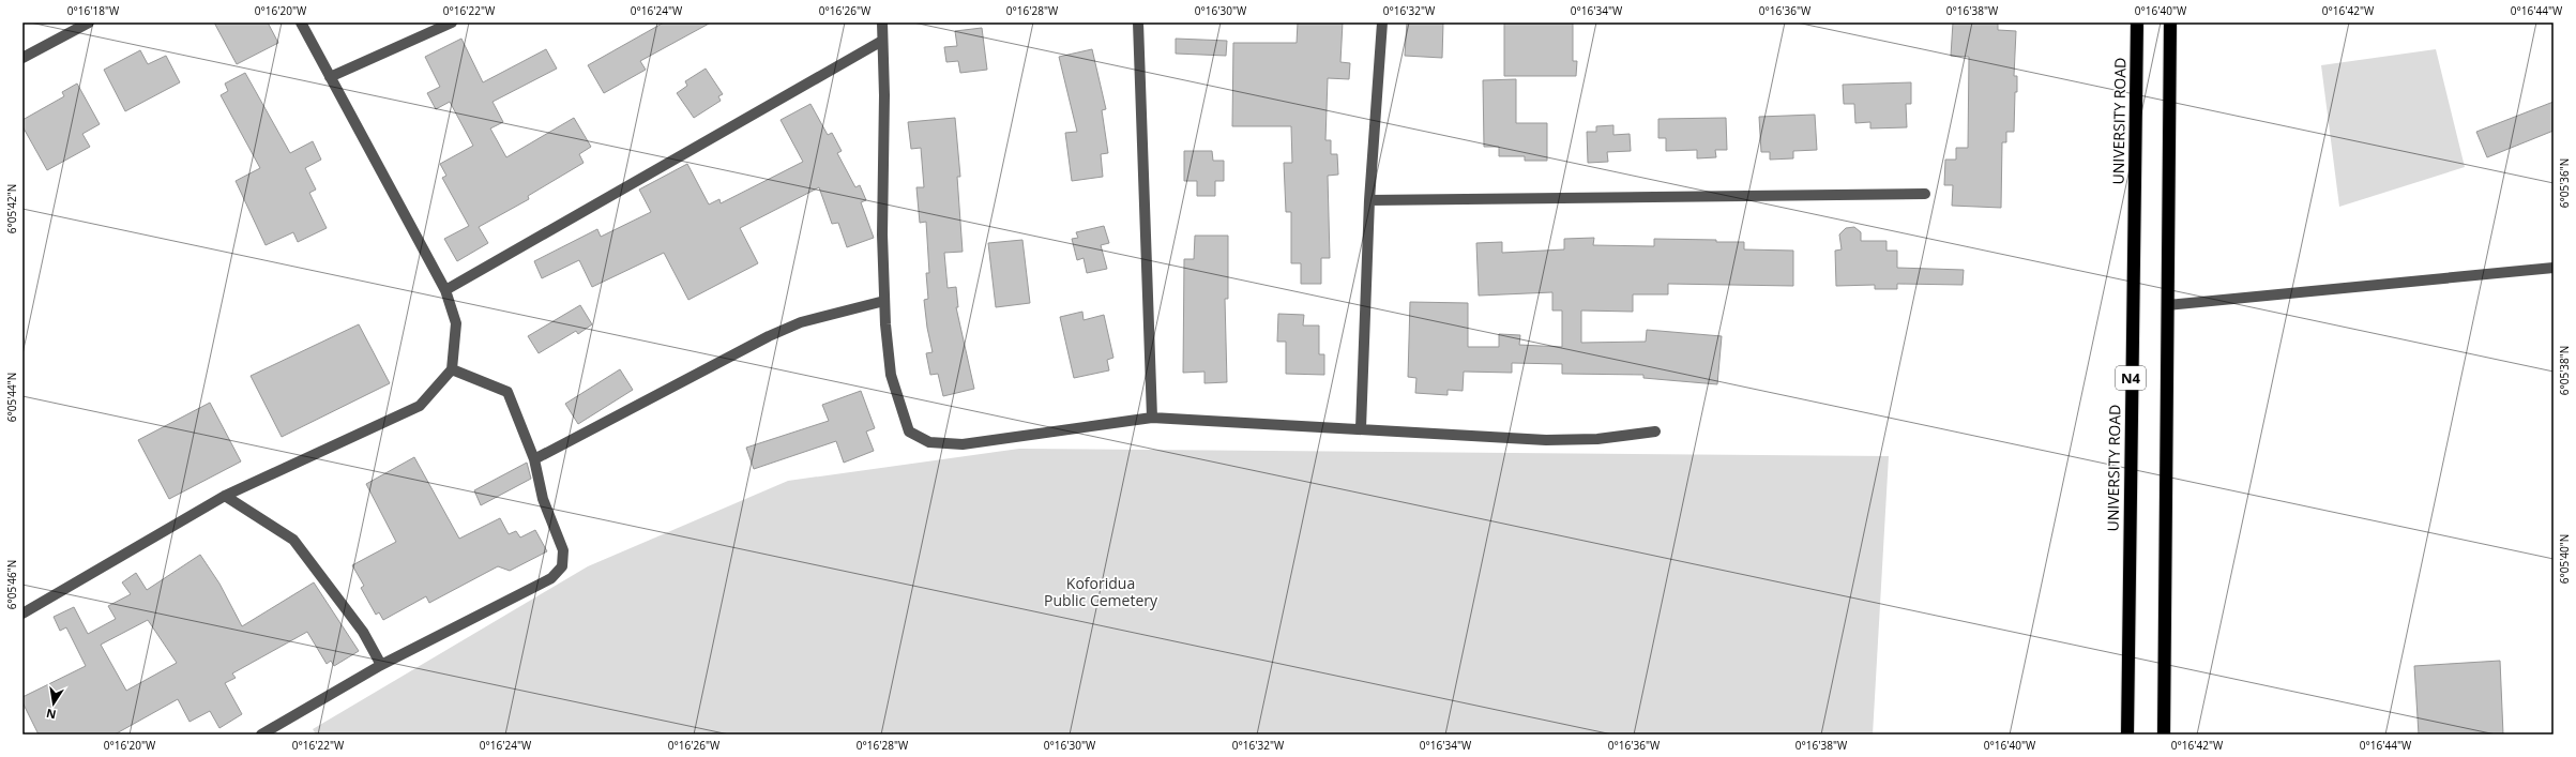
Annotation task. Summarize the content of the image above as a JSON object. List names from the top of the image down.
{
  "streets": {
    "highway": ["UNIVERSITY ROAD", "N4"]
  },
  "parks": ["Koforidua Public Cemetery"],
  "north": "bottom",
  "coordinates": [
    "0°16'18\"W",
    "0°16'20\"W",
    "0°16'22\"W",
    "0°16'24\"W",
    "0°16'26\"W",
    "0°16'28\"W",
    "0°16'30\"W",
    "0°16'32\"W",
    "0°16'34\"W",
    "0°16'36\"W",
    "0°16'38\"W",
    "0°16'40\"W",
    "0°16'42\"W",
    "0°16'44\"W",
    "6°05'36\"N",
    "6°05'42\"N",
    "6°05'38\"N",
    "6°05'44\"N",
    "6°05'40\"N",
    "6°05'46\"N"
  ]
}
